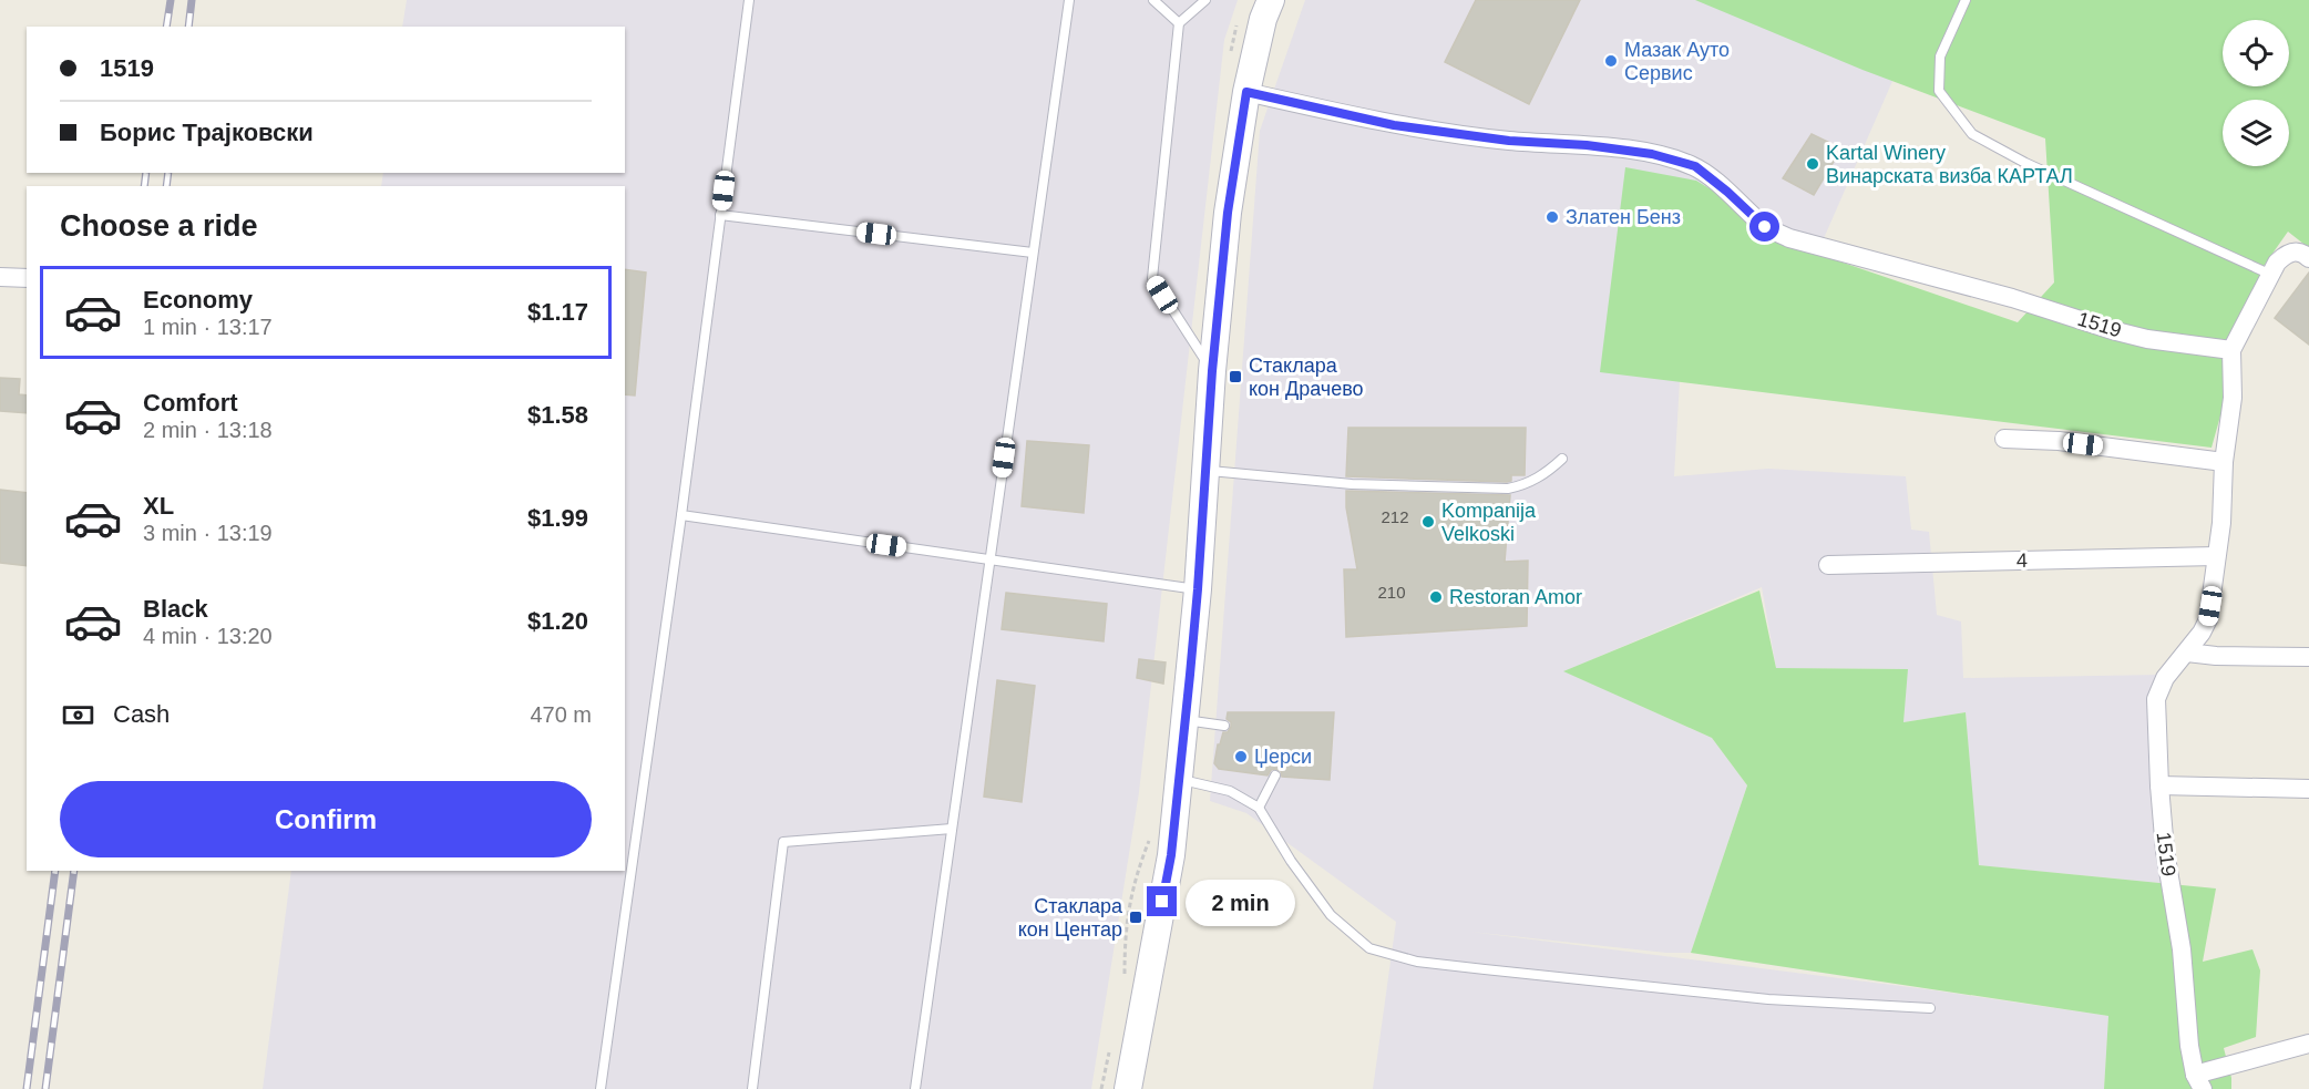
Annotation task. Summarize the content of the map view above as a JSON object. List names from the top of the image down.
{
  "streets": {
    "street": ["1519", "4"]
  },
  "crossings": [
    ["1519", "4"]
  ],
  "places": {
    "other": [
      "Мазак Ауто Сервис",
      "Kartal Winery Винарската визба КАРТАЛ",
      "Златен Бенз",
      "Kompanija Velkoski",
      "Restoran Amor",
      "Џерси"
    ],
    "transit": ["Стаклара кон Драчево", "Стаклара кон Центар"]
  },
  "house_numbers": ["212", "210"],
  "page": {
    "banner": ["1519", "Борис Трајковски"],
    "heading": "Choose a ride",
    "list": [
      {
        "name": "Economy",
        "note": "1 min · 13:17",
        "value": "$1.17"
      },
      {
        "name": "Comfort",
        "note": "2 min · 13:18",
        "value": "$1.58"
      },
      {
        "name": "XL",
        "note": "3 min · 13:19",
        "value": "$1.99"
      },
      {
        "name": "Black",
        "note": "4 min · 13:20",
        "value": "$1.20"
      }
    ],
    "pay": ["Cash", "470 m"],
    "buttons": "Confirm",
    "bubble": "2 min"
  }
}
